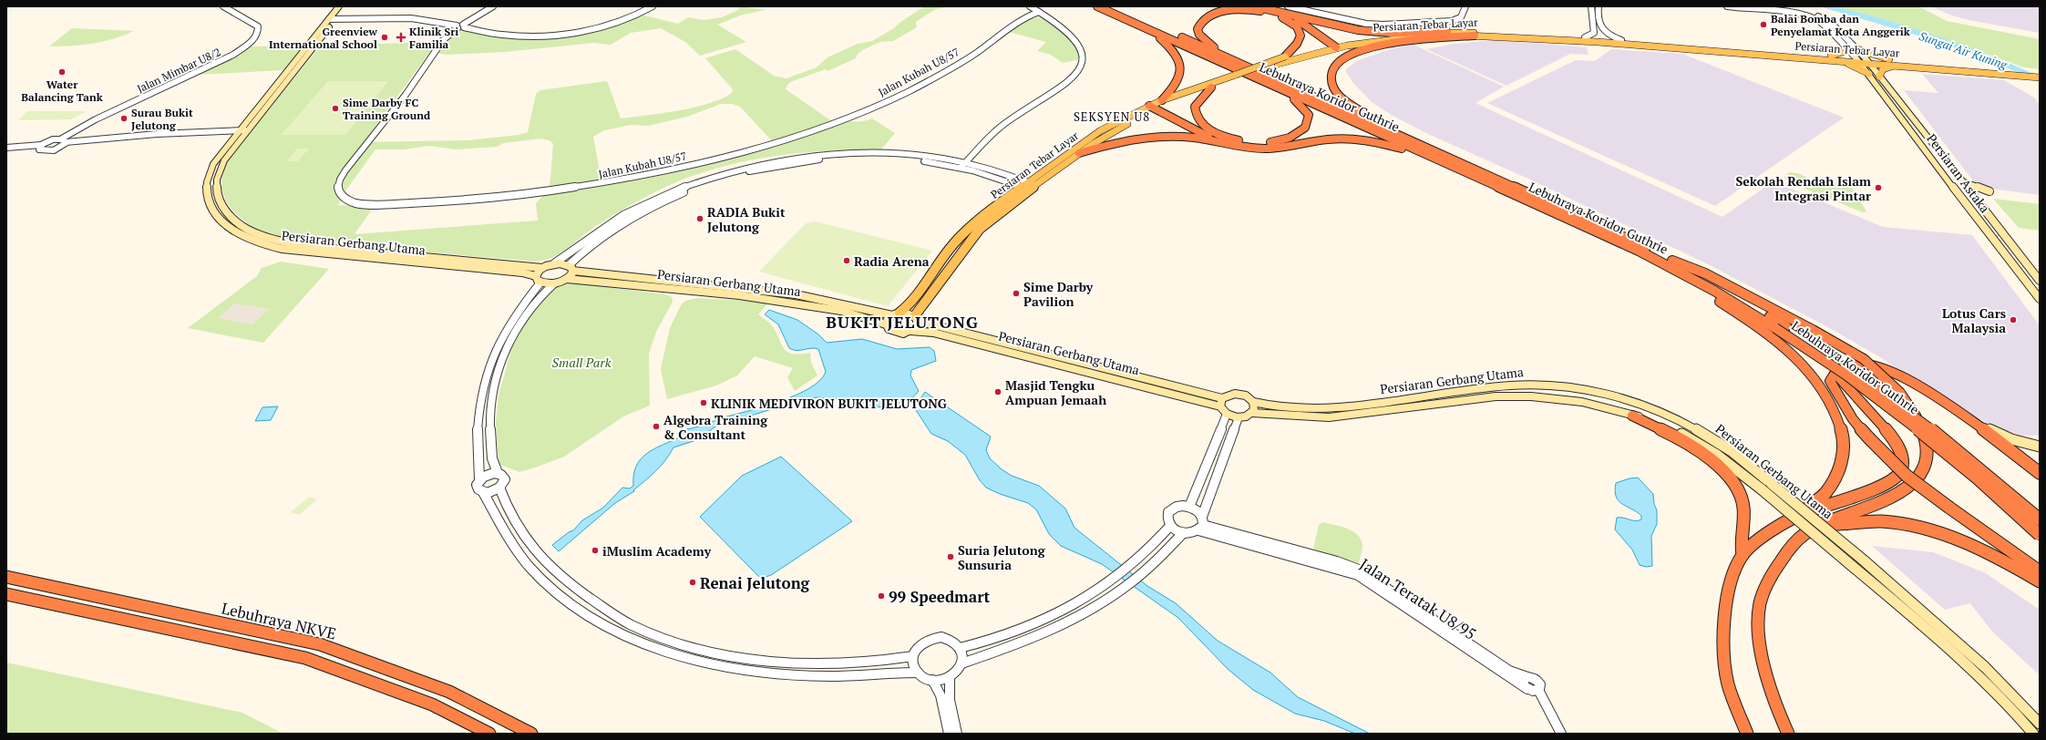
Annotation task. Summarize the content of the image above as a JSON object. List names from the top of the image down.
{
  "streets": {
    "highway": ["Lebuhraya Koridor Guthrie", "Lebuhraya NKVE"],
    "main road": ["Persiaran Tebar Layar", "Persiaran Astaka", "Persiaran Gerbang Utama"],
    "street": ["Jalan Mimbar U8/2", "Jalan Kubah U8/57", "Jalan Teratak U8/95"]
  },
  "crossings": [
    ["Persiaran Tebar Layar", "Persiaran Astaka"],
    ["Persiaran Tebar Layar", "Persiaran Gerbang Utama"]
  ],
  "districts": ["SEKSYEN U8", "BUKIT JELUTONG"],
  "water": ["Sungai Air Kuning"],
  "parks": ["Small Park"],
  "places": {
    "other": [
      "Balai Bomba dan Penyelamat Kota Anggerik",
      "Greenview International School",
      "Water Balancing Tank",
      "Sime Darby FC Training Ground",
      "Surau Bukit Jelutong",
      "Sekolah Rendah Islam Integrasi Pintar",
      "RADIA Bukit Jelutong",
      "Radia Arena",
      "Sime Darby Pavilion",
      "Lotus Cars Malaysia",
      "Masjid Tengku Ampuan Jemaah",
      "KLINIK MEDIVIRON BUKIT JELUTONG",
      "Algebra Training & Consultant",
      "iMuslim Academy",
      "Suria Jelutong Sunsuria",
      "Renai Jelutong",
      "99 Speedmart"
    ],
    "health": ["Klinik Sri Familia"]
  }
}
